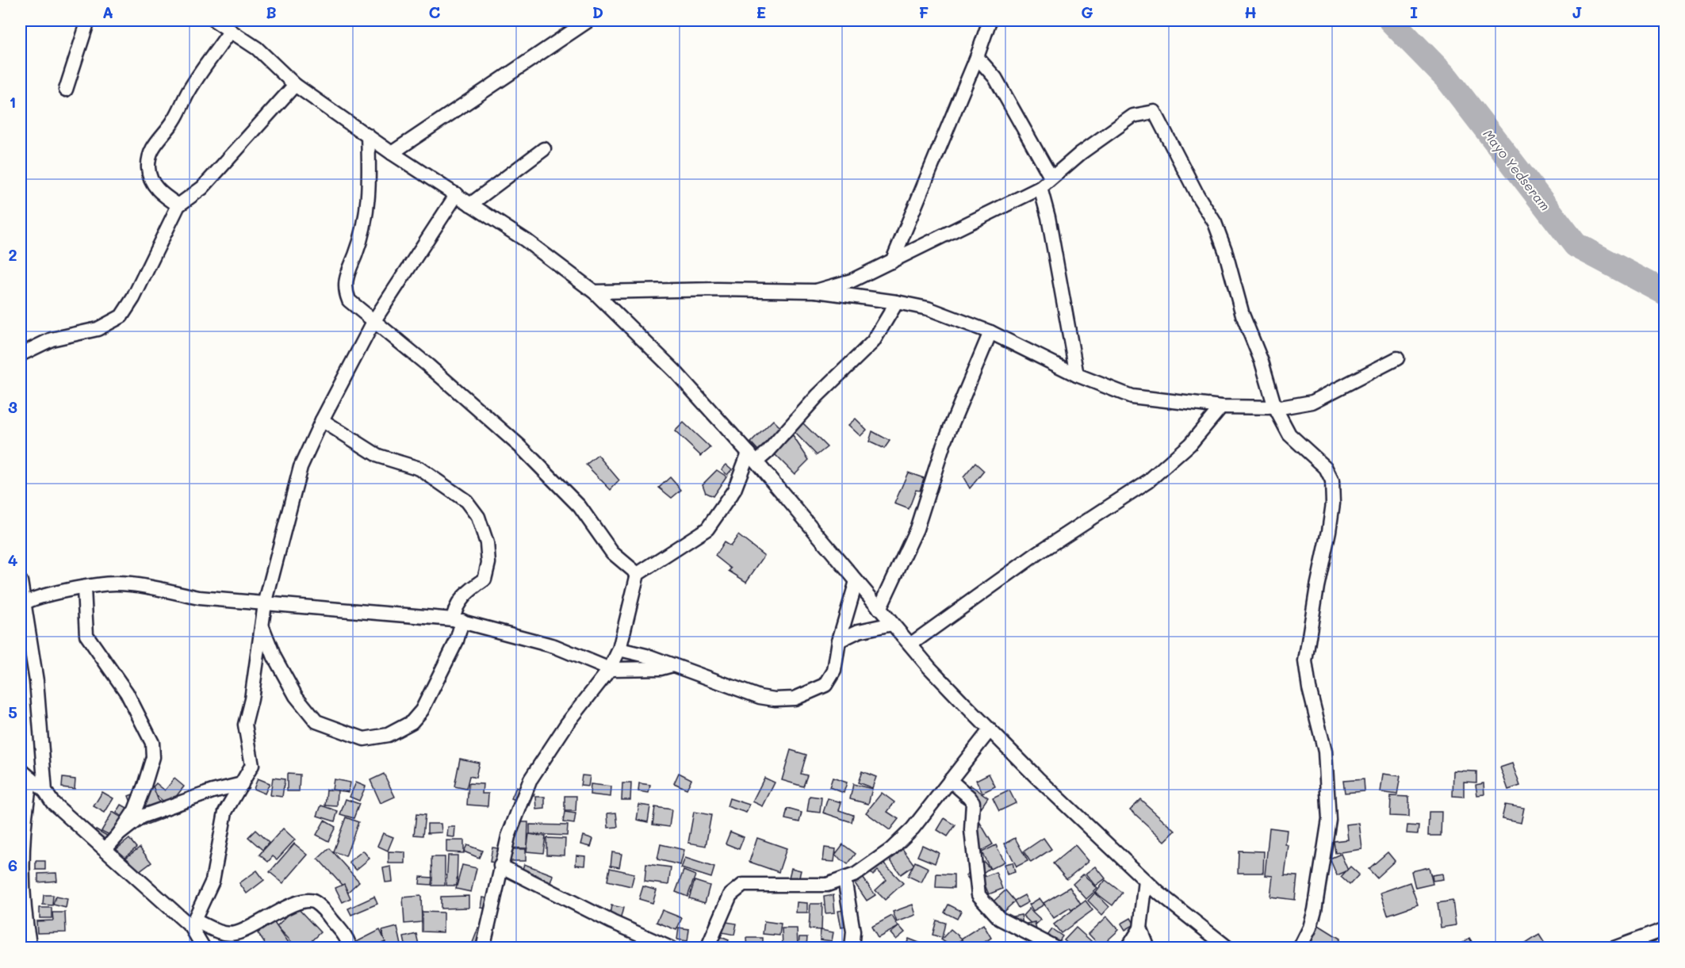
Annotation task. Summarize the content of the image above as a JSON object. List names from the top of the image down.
{
  "water": ["Mayo Yedseram"],
  "grid": {
    "columns": [
      "A",
      "B",
      "C",
      "D",
      "E",
      "F",
      "G",
      "H",
      "I",
      "J"
    ],
    "rows": [
      "1",
      "2",
      "3",
      "4",
      "5",
      "6"
    ]
  }
}
